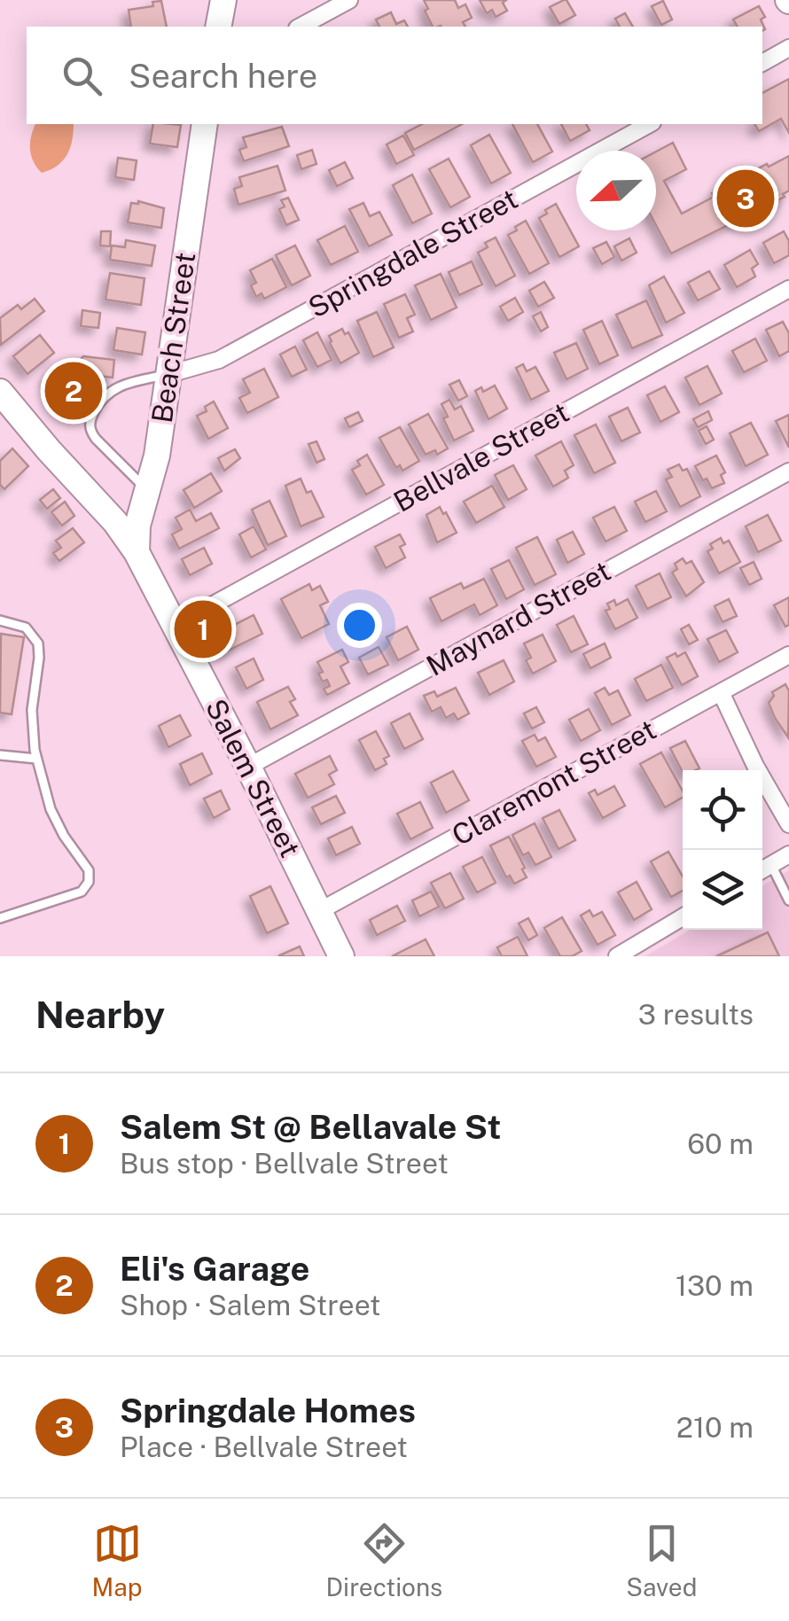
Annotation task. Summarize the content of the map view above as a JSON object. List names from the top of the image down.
{
  "streets": {
    "main road": ["Beach Street", "Salem Street"],
    "street": [
      "Springdale Street",
      "Bellvale Street",
      "Maynard Street",
      "Claremont Street"
    ]
  },
  "crossings": [
    ["Springdale Street", "Beach Street"],
    ["Beach Street", "Salem Street"],
    ["Bellvale Street", "Salem Street"],
    ["Maynard Street", "Salem Street"],
    ["Salem Street", "Claremont Street"]
  ],
  "north": "left",
  "page": {
    "search": "Search here",
    "pins": ["3", "2", "1"],
    "heading": ["Nearby", "3 results"],
    "list": [
      {
        "mark": "1",
        "name": "Salem St @ Bellavale St",
        "note": "Bus stop · Bellvale Street",
        "value": "60 m"
      },
      {
        "mark": "2",
        "name": "Eli's Garage",
        "note": "Shop · Salem Street",
        "value": "130 m"
      },
      {
        "mark": "3",
        "name": "Springdale Homes",
        "note": "Place · Bellvale Street",
        "value": "210 m"
      }
    ],
    "nav": ["Map", "Directions", "Saved"]
  }
}
